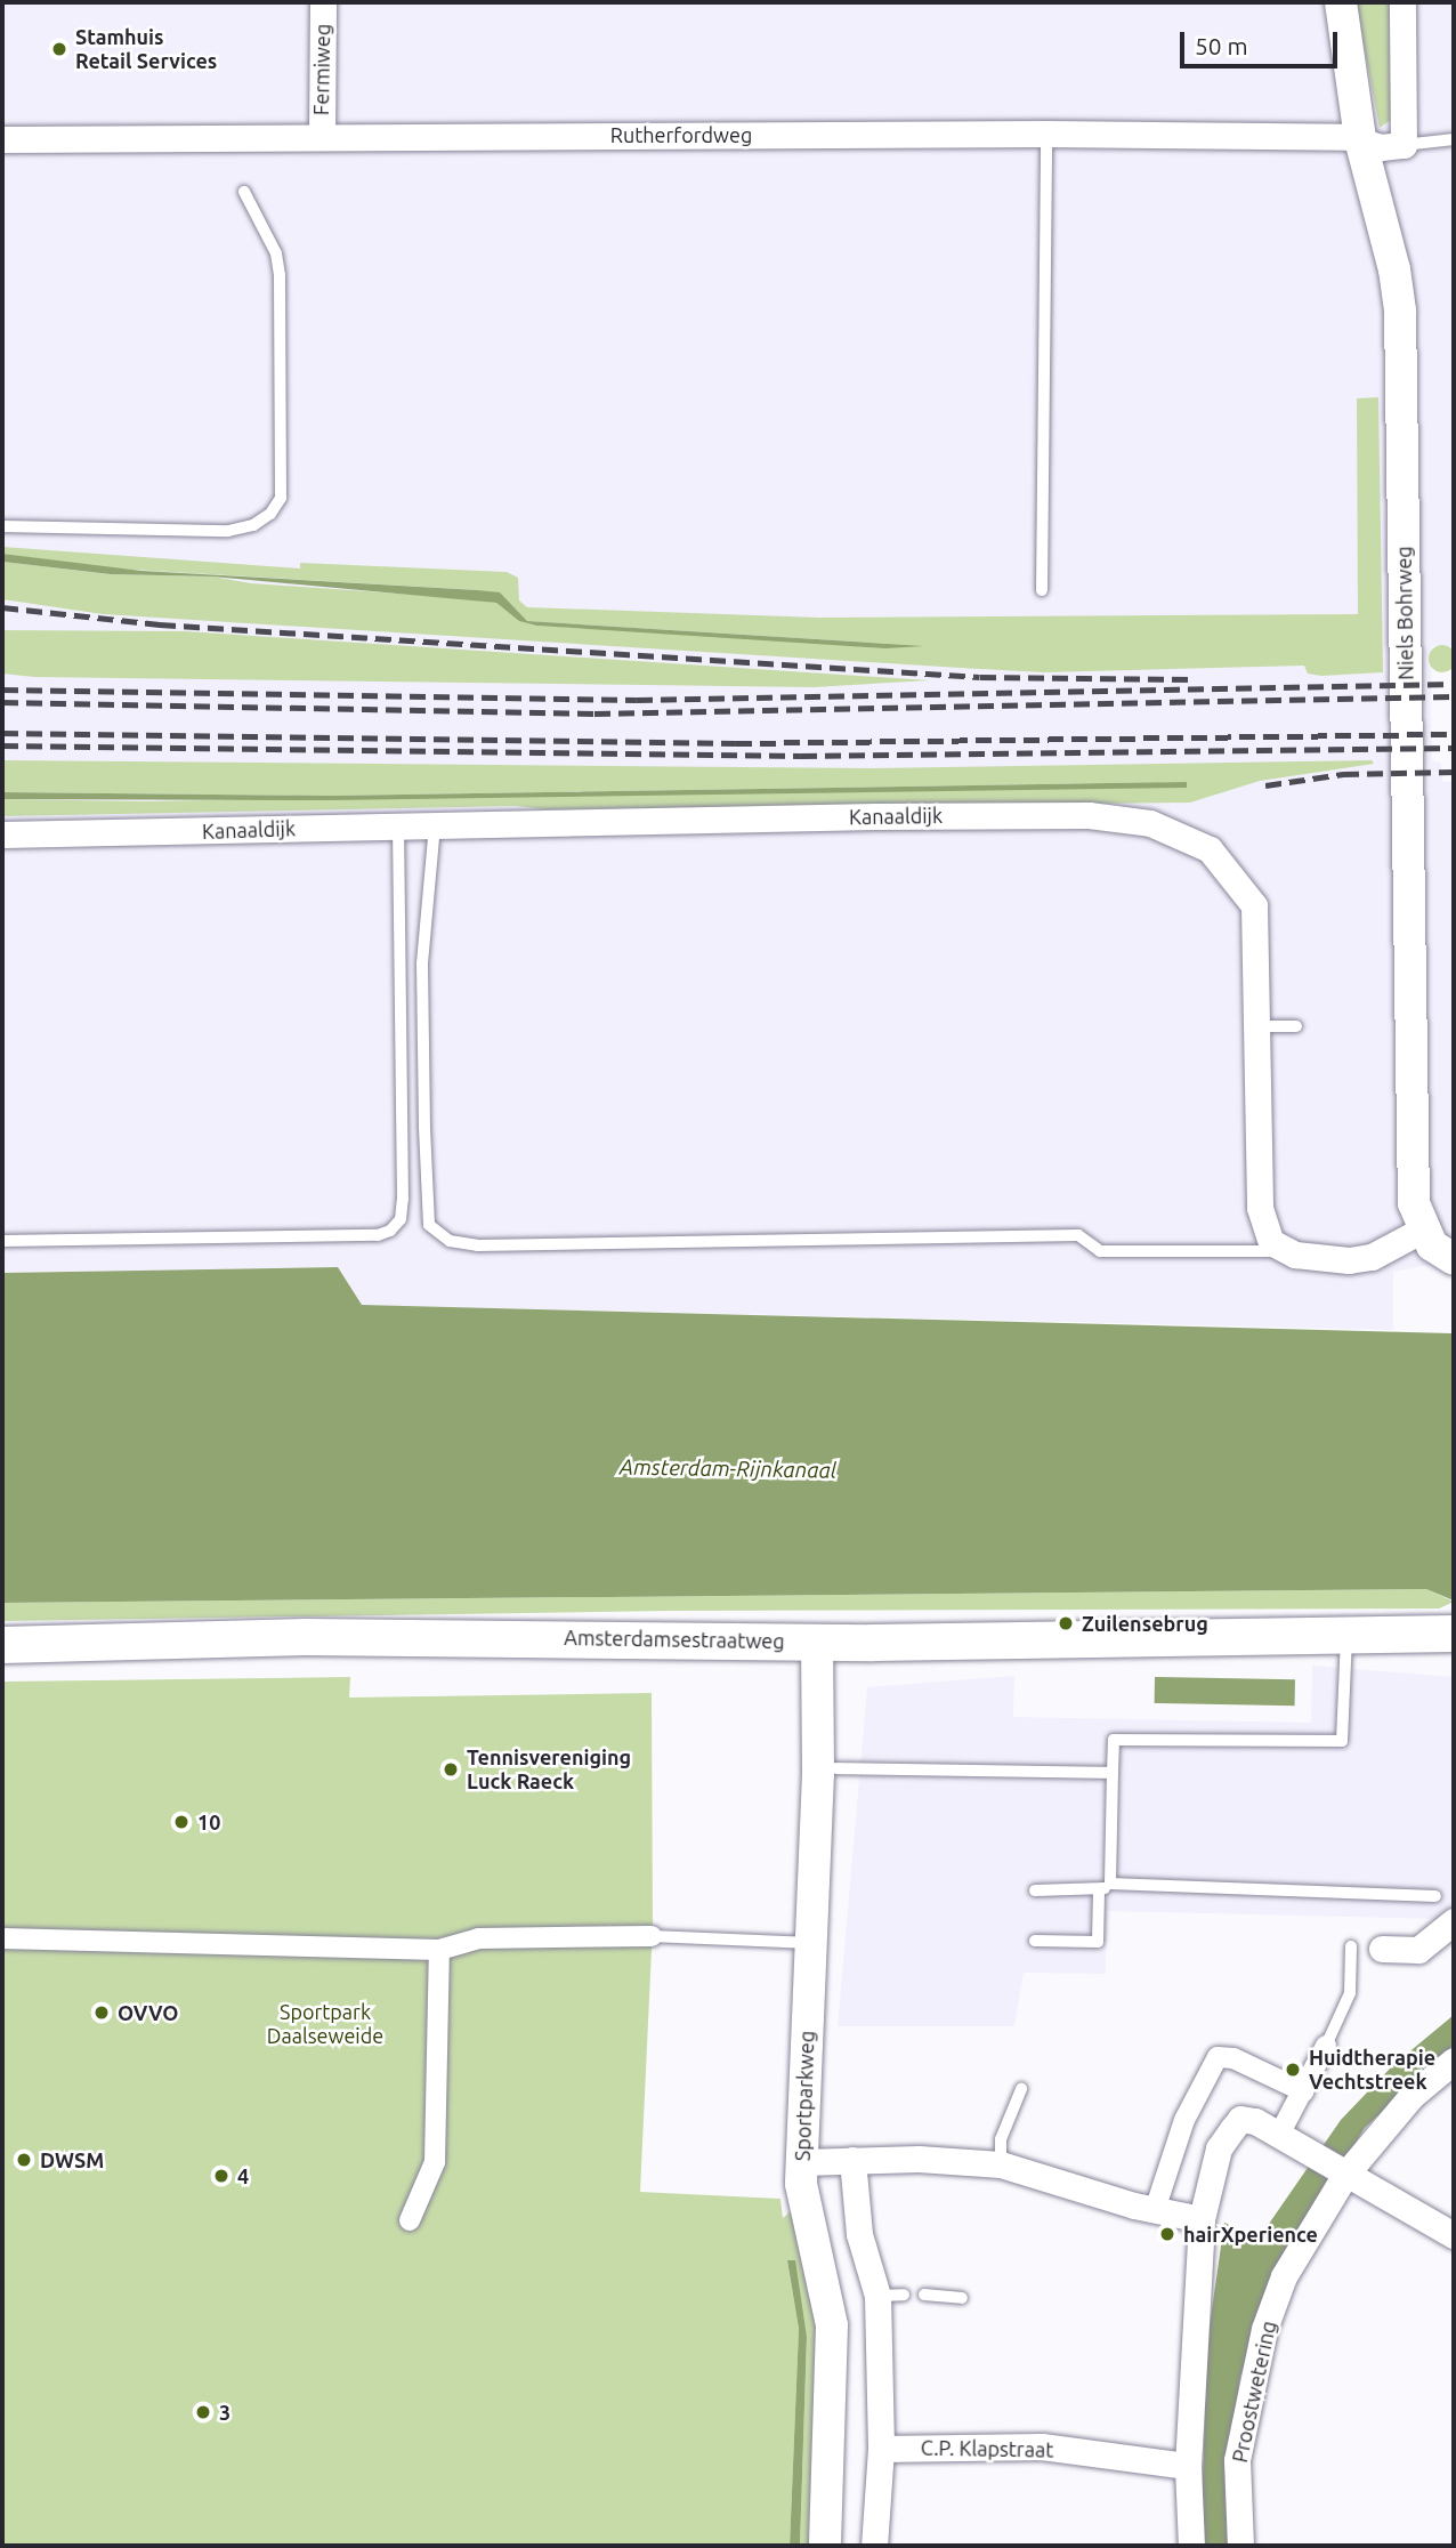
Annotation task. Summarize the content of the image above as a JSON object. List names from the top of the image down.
{
  "streets": {
    "main road": ["Amsterdamsestraatweg"],
    "street": [
      "Fermiweg",
      "Rutherfordweg",
      "Niels Bohrweg",
      "Kanaaldijk",
      "Sportparkweg",
      "Proostwetering",
      "C.P. Klapstraat"
    ]
  },
  "crossings": [
    ["Fermiweg", "Rutherfordweg"],
    ["Rutherfordweg", "Niels Bohrweg"],
    ["Amsterdamsestraatweg", "Sportparkweg"]
  ],
  "water": ["Amsterdam-Rijnkanaal"],
  "parks": ["Sportpark Daalseweide"],
  "places": [
    "Stamhuis Retail Services",
    "Zuilensebrug",
    "Tennisvereniging Luck Raeck",
    "10",
    "OVVO",
    "Huidtherapie Vechtstreek",
    "DWSM",
    "4",
    "hairXperience",
    "3"
  ],
  "scale_bar": "50 m"
}
